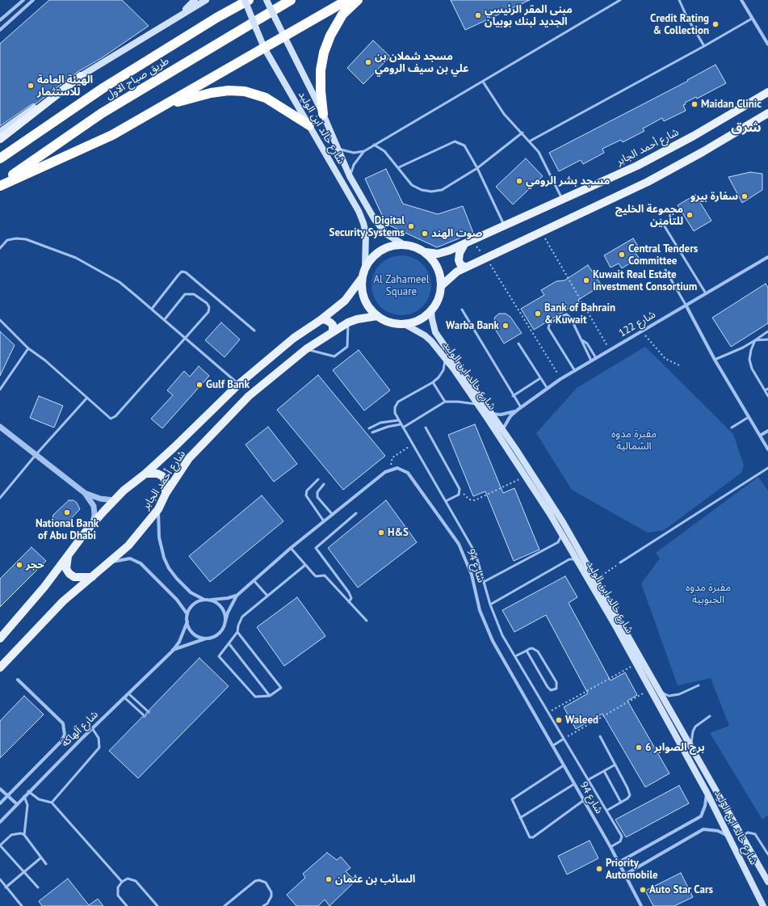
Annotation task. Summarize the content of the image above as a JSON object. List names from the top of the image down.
{
  "streets": {
    "highway": ["طريق صباح الاول"],
    "main road": ["شارع خالد ابن الوليد", "شارع أحمد الجابر"],
    "street": ["شارع 122", "شارع 94", "شارع آلهاكة"]
  },
  "crossings": [
    ["شارع خالد ابن الوليد", "شارع أحمد الجابر"],
    ["شارع خالد ابن الوليد", "شارع 122"]
  ],
  "districts": ["شرق"],
  "parks": ["Al Zahameel Square", "مقبرة مدوه الشمالية", "مقبرة مدوه الجنوبية"],
  "places": [
    "مبنى المقر الرئيسي الجديد لبنك بوبيان",
    "Credit Rating & Collection",
    "مسجد شملان بن علي بن سيف الرومي",
    "الهيئة العامة للاستثمار",
    "Maidan Clinic",
    "مسجد بشر الرومي",
    "سفارة بيرو",
    "مجموعة الخليج للتأمين",
    "Digital Security Systems",
    "صوت الهند",
    "Central Tenders Committee",
    "Kuwait Real Estate Investment Consortium",
    "Bank of Bahrain & Kuwait",
    "Warba Bank",
    "Gulf Bank",
    "National Bank of Abu Dhabi",
    "H&S",
    "حجر",
    "Waleed",
    "برج الصوابر 6",
    "Priority Automobile",
    "السائب بن عثمان",
    "Auto Star Cars"
  ]
}
